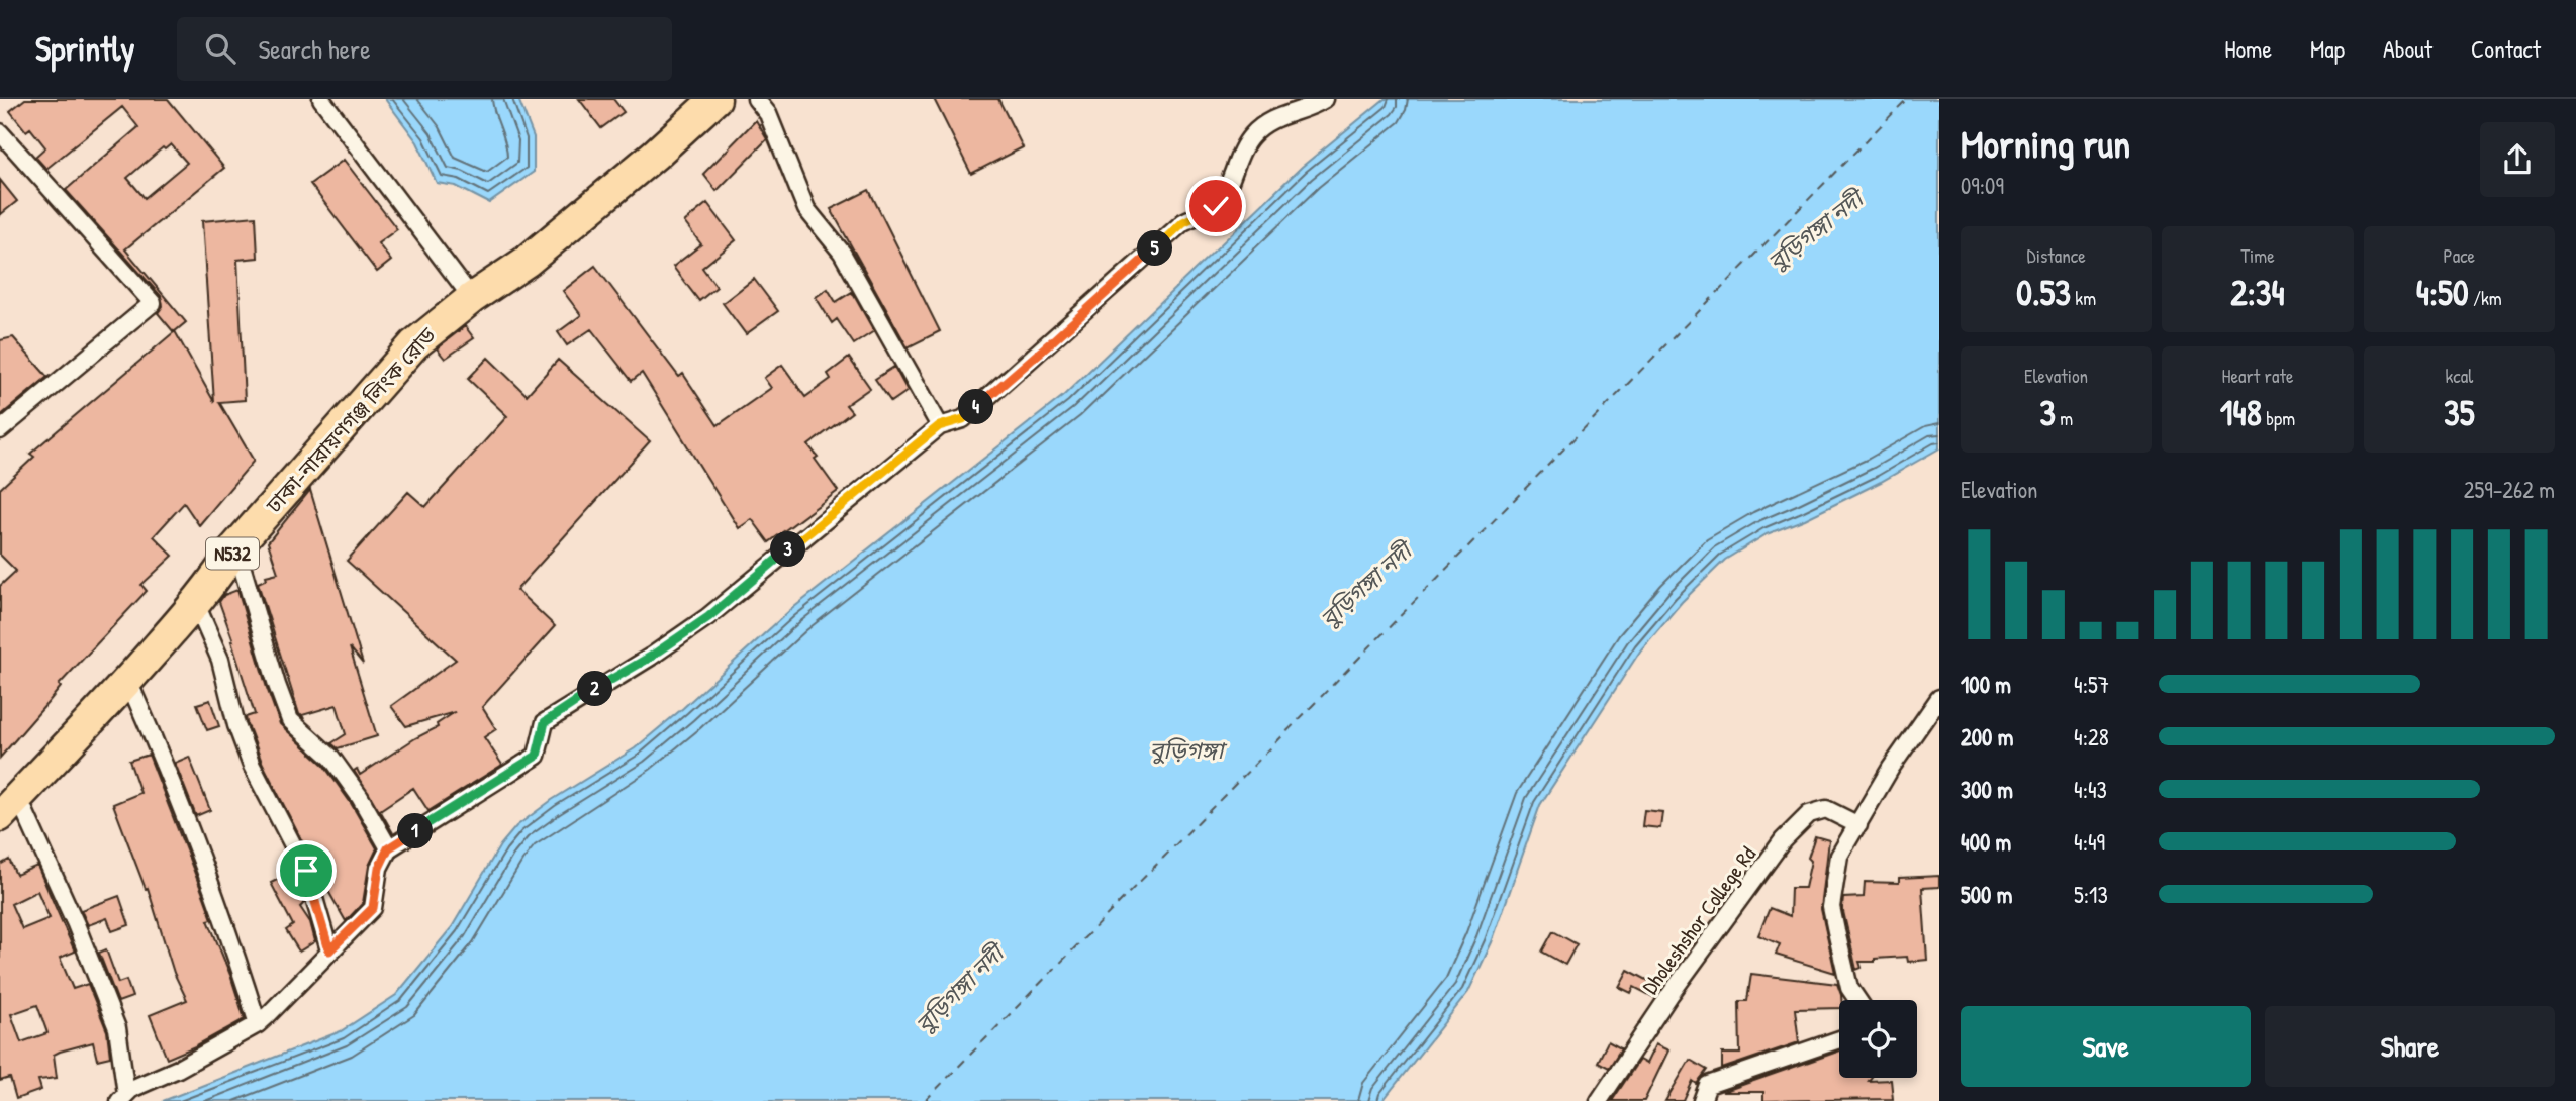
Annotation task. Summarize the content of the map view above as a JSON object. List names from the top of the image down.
{
  "streets": {
    "highway": ["ঢাকা-নারায়ণগঞ্জ লিংক রোড", "N532"],
    "street": ["Dholeshshor College Rd"]
  },
  "water": ["বুড়িগঙ্গা নদী", "বুড়িগঙ্গা"],
  "page": {
    "header": "Sprintly",
    "search": "Search here",
    "nav": [
      "Home",
      "Map",
      "About",
      "Contact"
    ],
    "heading": ["Morning run", "09:09"],
    "stats": [
      ["Distance", "0.53 km"],
      ["Time", "2:34"],
      ["Pace", "4:50 /km"],
      ["Elevation", "3 m"],
      ["Heart rate", "148 bpm"],
      ["kcal", "35"]
    ],
    "pins": [
      "5",
      "4",
      "3",
      "2",
      "1"
    ],
    "chart": ["Elevation", "259–262 m"],
    "list": [
      {
        "name": "100 m",
        "note": "4:57"
      },
      {
        "name": "200 m",
        "note": "4:28"
      },
      {
        "name": "300 m",
        "note": "4:43"
      },
      {
        "name": "400 m",
        "note": "4:49"
      },
      {
        "name": "500 m",
        "note": "5:13"
      }
    ],
    "buttons": ["Save", "Share"]
  }
}
